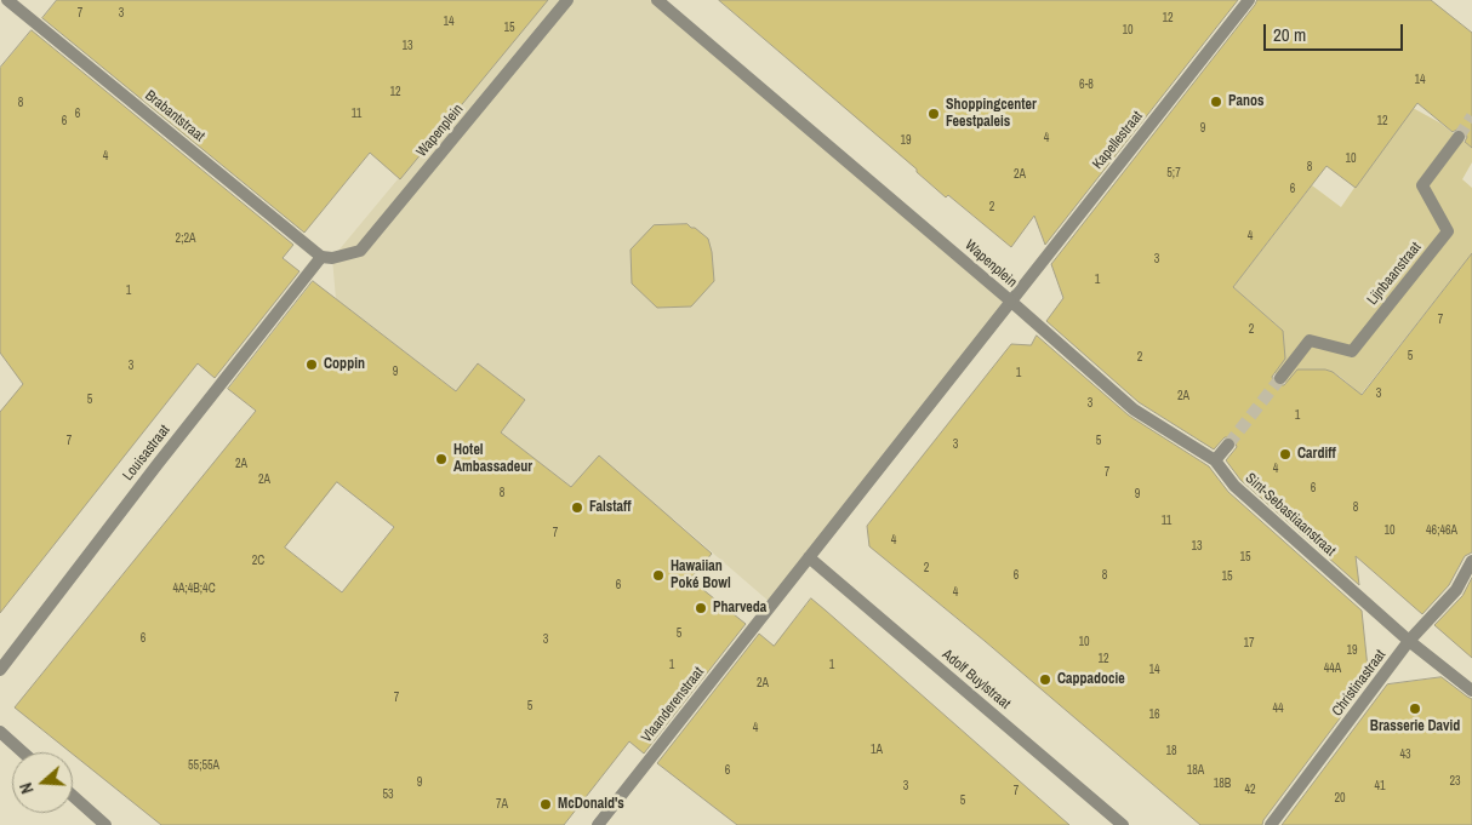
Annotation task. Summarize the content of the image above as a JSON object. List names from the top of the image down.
{
  "streets": {
    "street": [
      "Brabantstraat",
      "Wapenplein",
      "Kapellestraat",
      "Lijnbaanstraat",
      "Louisastraat",
      "Sint-Sebastiaanstraat",
      "Adolf Buylstraat",
      "Christinastraat",
      "Vlaanderenstraat"
    ]
  },
  "crossings": [
    ["Brabantstraat", "Wapenplein"],
    ["Brabantstraat", "Louisastraat"],
    ["Wapenplein", "Kapellestraat"],
    ["Wapenplein", "Louisastraat"],
    ["Wapenplein", "Sint-Sebastiaanstraat"],
    ["Wapenplein", "Adolf Buylstraat"],
    ["Wapenplein", "Vlaanderenstraat"],
    ["Kapellestraat", "Sint-Sebastiaanstraat"],
    ["Sint-Sebastiaanstraat", "Christinastraat"]
  ],
  "places": [
    "Panos",
    "Shoppingcenter Feestpaleis",
    "Coppin",
    "Cardiff",
    "Hotel Ambassadeur",
    "Falstaff",
    "Hawaiian Poké Bowl",
    "Pharveda",
    "Cappadocie",
    "Brasserie David",
    "McDonald's"
  ],
  "house_numbers": [
    "7",
    "3",
    "12",
    "14",
    "15",
    "10",
    "13",
    "14",
    "6-8",
    "12",
    "8",
    "6",
    "11",
    "6",
    "12",
    "9",
    "4",
    "19",
    "4",
    "10",
    "8",
    "5;7",
    "2A",
    "6",
    "2",
    "4",
    "2;2A",
    "3",
    "1",
    "1",
    "7",
    "2",
    "5",
    "2",
    "3",
    "9",
    "1",
    "3",
    "2A",
    "5",
    "3",
    "1",
    "7",
    "5",
    "3",
    "2A",
    "4",
    "7",
    "2A",
    "6",
    "8",
    "9",
    "8",
    "11",
    "10",
    "46;46A",
    "7",
    "4",
    "13",
    "15",
    "2C",
    "2",
    "6",
    "8",
    "15",
    "6",
    "4A;4B;4C",
    "4",
    "5",
    "6",
    "3",
    "10",
    "17",
    "19",
    "12",
    "1",
    "1",
    "44A",
    "14",
    "2A",
    "7",
    "5",
    "44",
    "16",
    "4",
    "1A",
    "18",
    "43",
    "55;55A",
    "6",
    "18A",
    "23",
    "9",
    "18B",
    "3",
    "41",
    "42",
    "7",
    "53",
    "20",
    "5",
    "7A"
  ],
  "scale_bar": "20 m",
  "north": "left"
}
